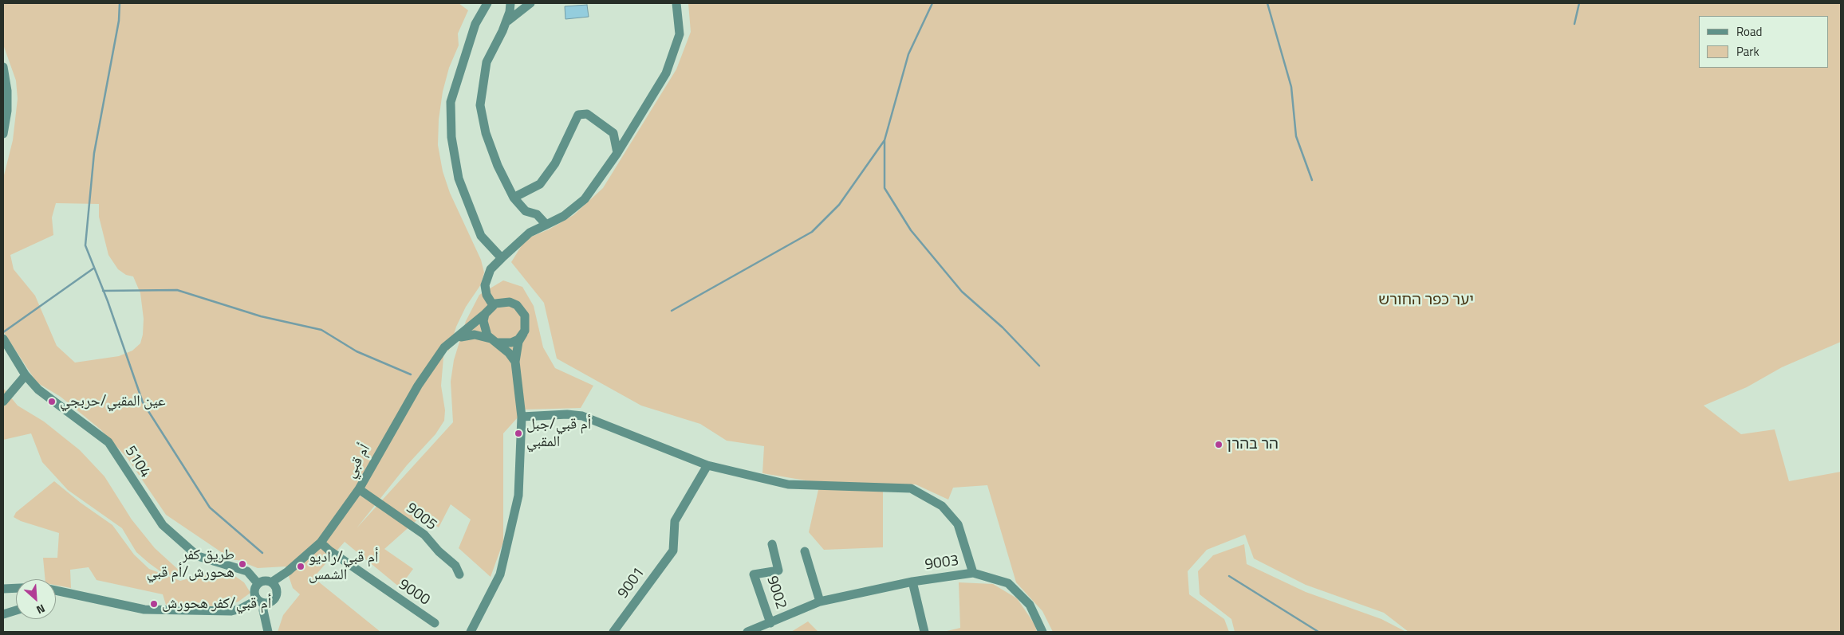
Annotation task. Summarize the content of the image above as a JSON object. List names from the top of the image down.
{
  "streets": {
    "street": [
      "أم قبي",
      "5104",
      "9005",
      "9003",
      "9001",
      "9000",
      "9002"
    ]
  },
  "crossings": [
    ["أم قبي", "5104"],
    ["أم قبي", "9005"],
    ["أم قبي", "9000"],
    ["9003", "9002"]
  ],
  "parks": ["יער כפר החורש"],
  "places": [
    "عين المقبي/حربجي",
    "أم قبي/جبل المقبي",
    "הר בהרן",
    "طريق كفر هحورش/أم قبي",
    "أم قبي/راديو الشمس",
    "أم قبي/كفر هحورش"
  ],
  "legend": ["Road", "Park"],
  "north": "bottom right"
}
